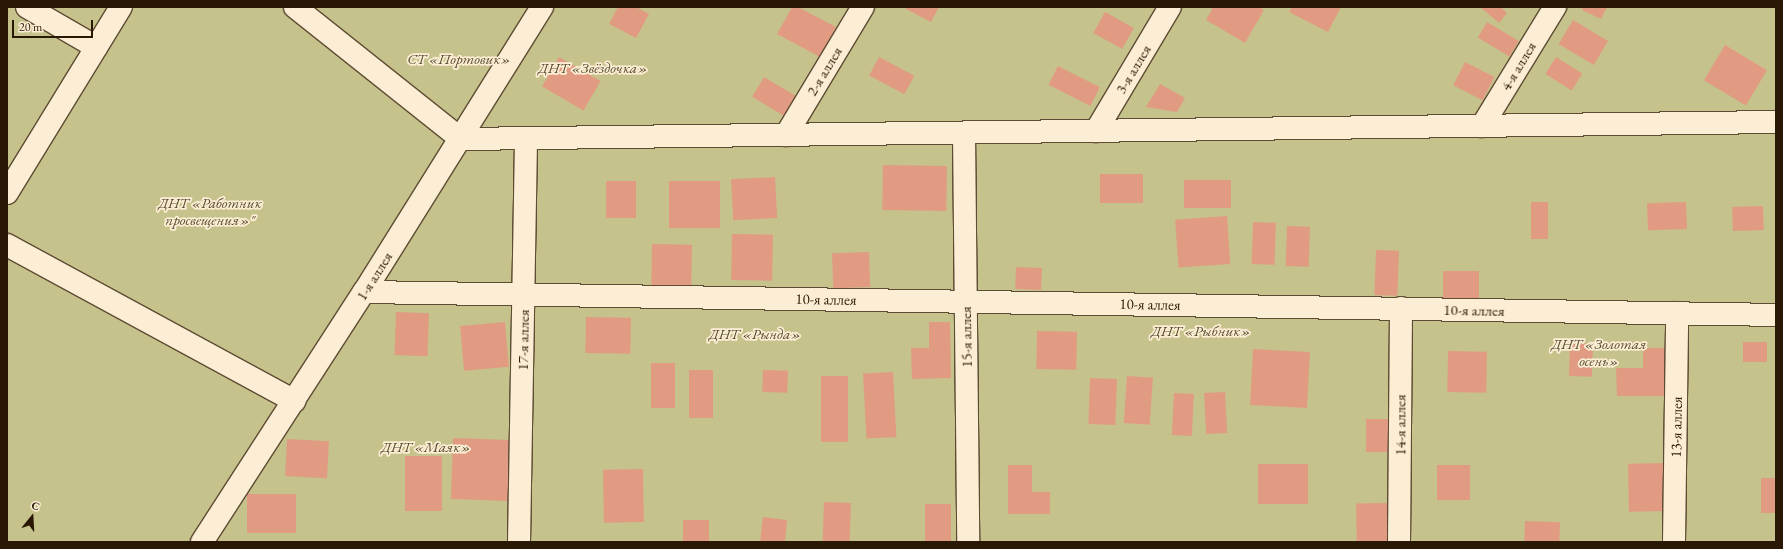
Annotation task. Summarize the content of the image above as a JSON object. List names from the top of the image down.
{
  "streets": {
    "street": [
      "4-я аллея",
      "3-я аллея",
      "2-я аллея",
      "1-я аллея",
      "10-я аллея",
      "15-я аллея",
      "17-я аллея",
      "14-я аллея",
      "13-я аллея"
    ]
  },
  "crossings": [
    ["1-я аллея", "10-я аллея"],
    ["10-я аллея", "15-я аллея"],
    ["10-я аллея", "17-я аллея"],
    ["10-я аллея", "14-я аллея"],
    ["10-я аллея", "13-я аллея"]
  ],
  "parks": [
    "СТ «Портовик»",
    "ДНТ «Звёздочка»",
    "ДНТ «Работник просвещения»\"",
    "ДНТ «Рыбник»",
    "ДНТ «Рында»",
    "ДНТ «Золотая осень»",
    "ДНТ «Маяк»"
  ],
  "scale_bar": "20 m",
  "north": "top"
}
